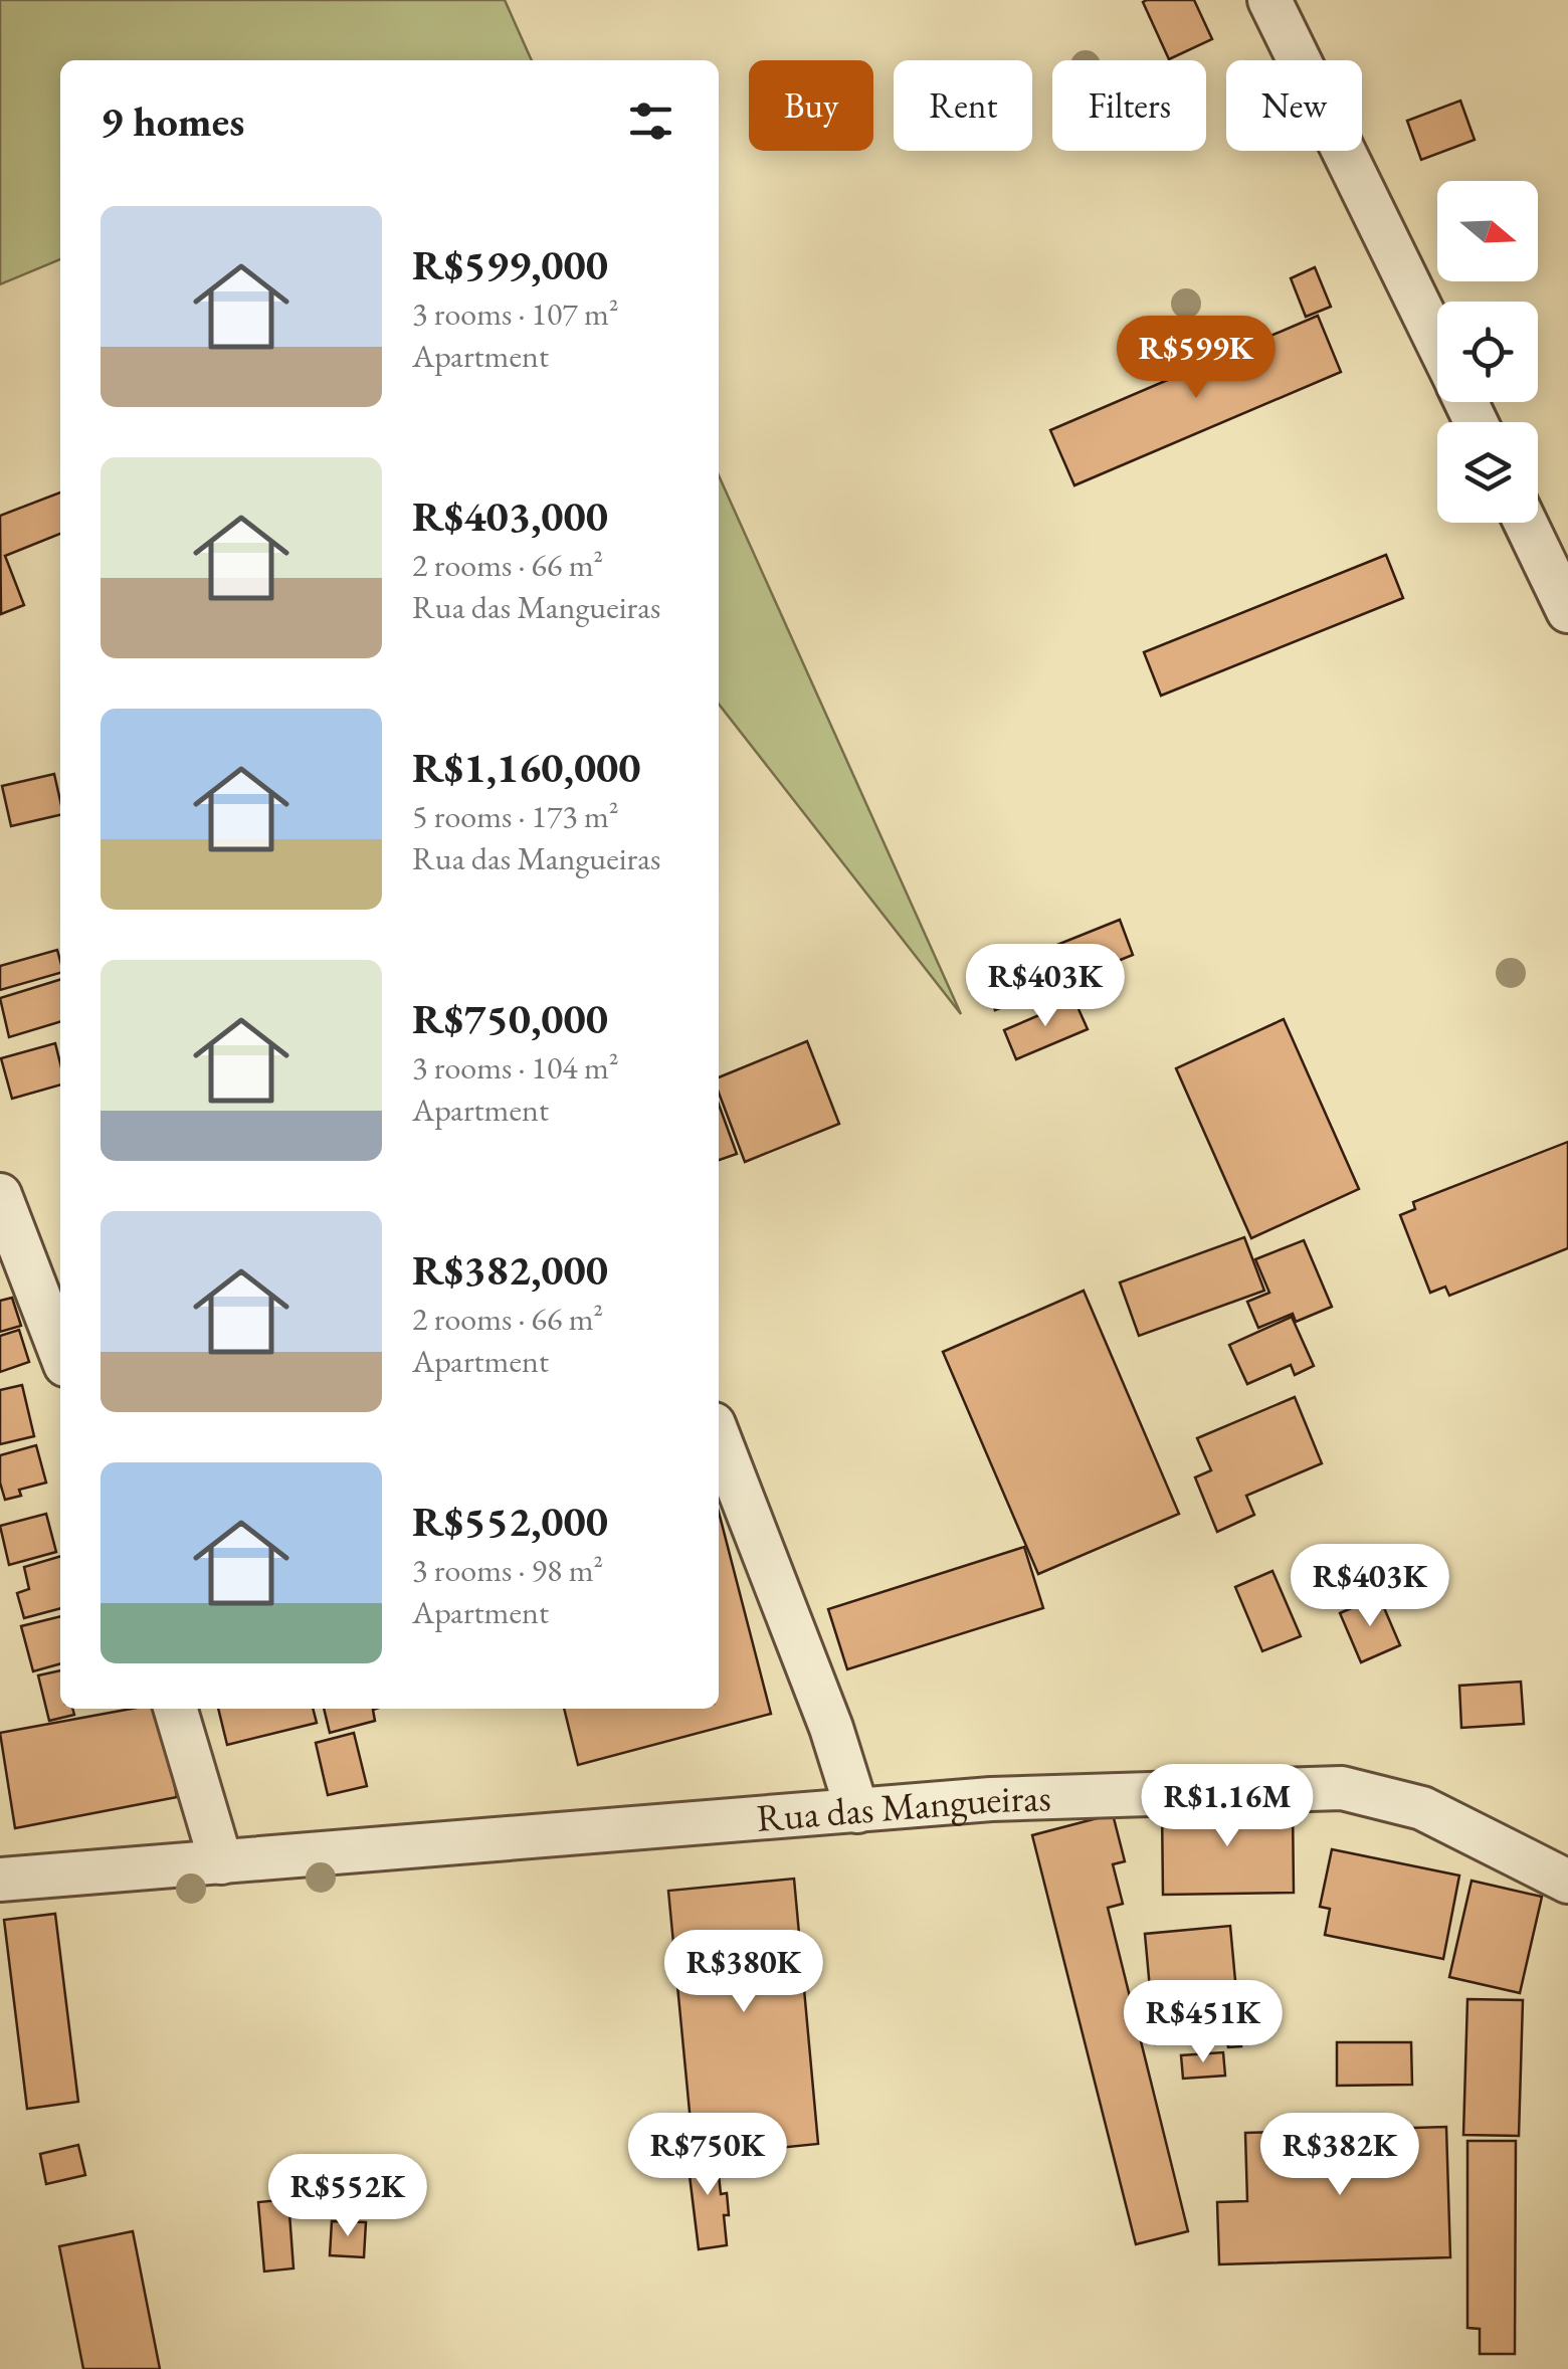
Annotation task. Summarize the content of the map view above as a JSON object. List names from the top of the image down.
{
  "streets": {
    "street": ["Rua das Mangueiras"]
  },
  "north": "right",
  "page": {
    "chip": [
      "Buy",
      "Rent",
      "Filters",
      "New"
    ],
    "heading": "9 homes",
    "list": [
      {
        "name": "R$599,000",
        "note": "3 rooms · 107 m² · Apartment"
      },
      {
        "name": "R$403,000",
        "note": "2 rooms · 66 m² · Rua das Mangueiras"
      },
      {
        "name": "R$1,160,000",
        "note": "5 rooms · 173 m² · Rua das Mangueiras"
      },
      {
        "name": "R$750,000",
        "note": "3 rooms · 104 m² · Apartment"
      },
      {
        "name": "R$382,000",
        "note": "2 rooms · 66 m² · Apartment"
      },
      {
        "name": "R$552,000",
        "note": "3 rooms · 98 m² · Apartment"
      }
    ],
    "price": [
      "R$599K",
      "R$403K",
      "R$403K",
      "R$1.16M",
      "R$380K",
      "R$451K",
      "R$750K",
      "R$382K",
      "R$552K"
    ]
  }
}
